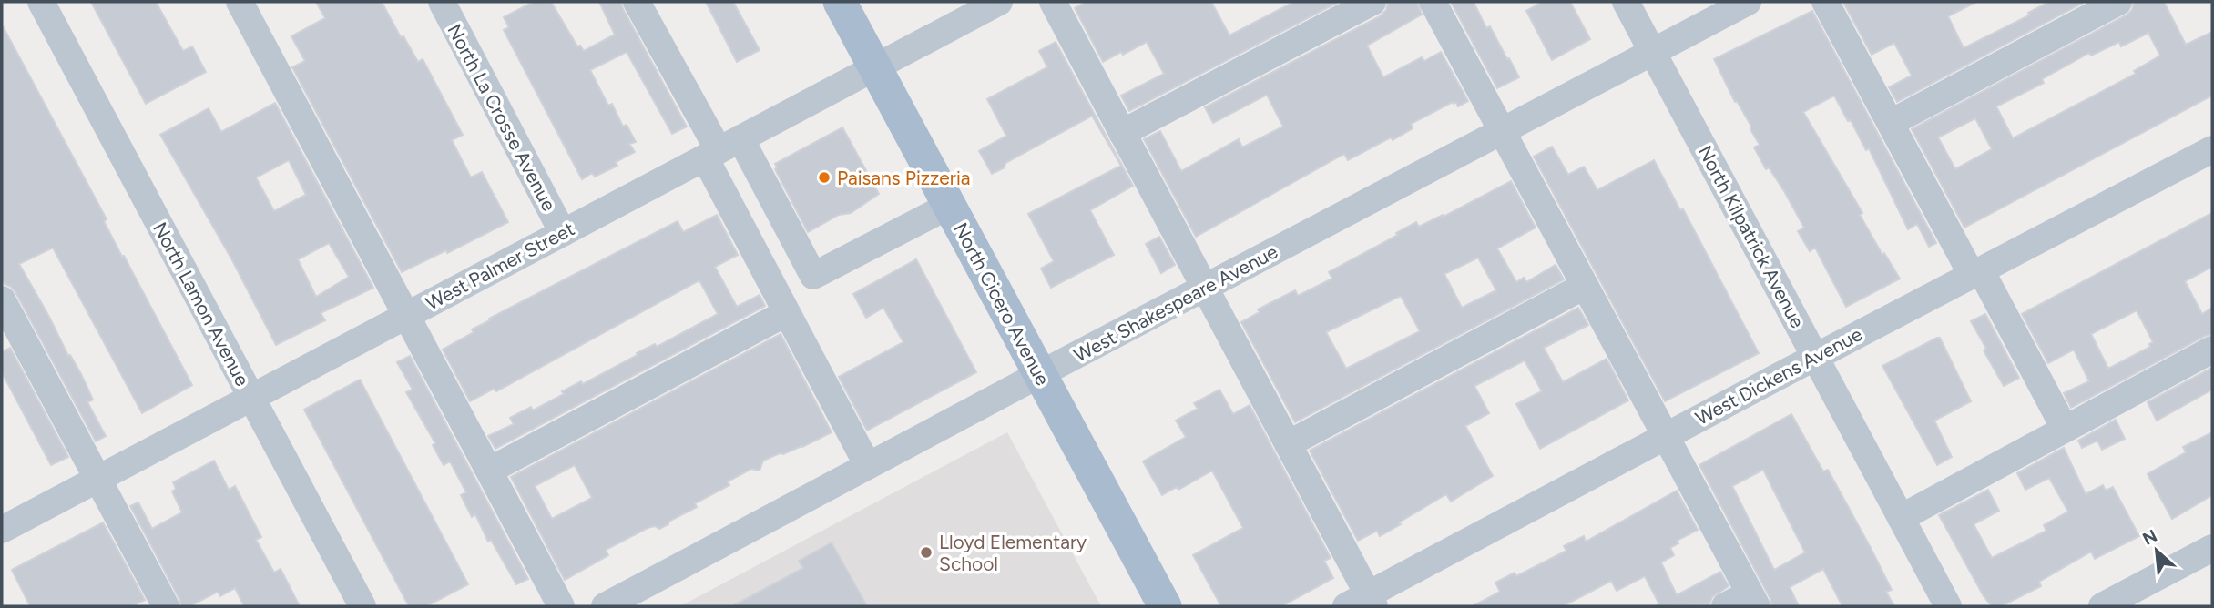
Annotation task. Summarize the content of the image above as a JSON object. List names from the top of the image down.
{
  "streets": {
    "main road": ["North Cicero Avenue"],
    "street": [
      "North La Crosse Avenue",
      "North Kilpatrick Avenue",
      "West Palmer Street",
      "West Shakespeare Avenue",
      "North Lamon Avenue",
      "West Dickens Avenue"
    ]
  },
  "crossings": [
    ["North La Crosse Avenue", "West Palmer Street"],
    ["North Kilpatrick Avenue", "West Shakespeare Avenue"],
    ["North Kilpatrick Avenue", "West Dickens Avenue"],
    ["West Palmer Street", "North Lamon Avenue"],
    ["West Palmer Street", "North Cicero Avenue"],
    ["West Shakespeare Avenue", "North Cicero Avenue"]
  ],
  "places": ["Paisans Pizzeria", "Lloyd Elementary School"],
  "north": "top left"
}
